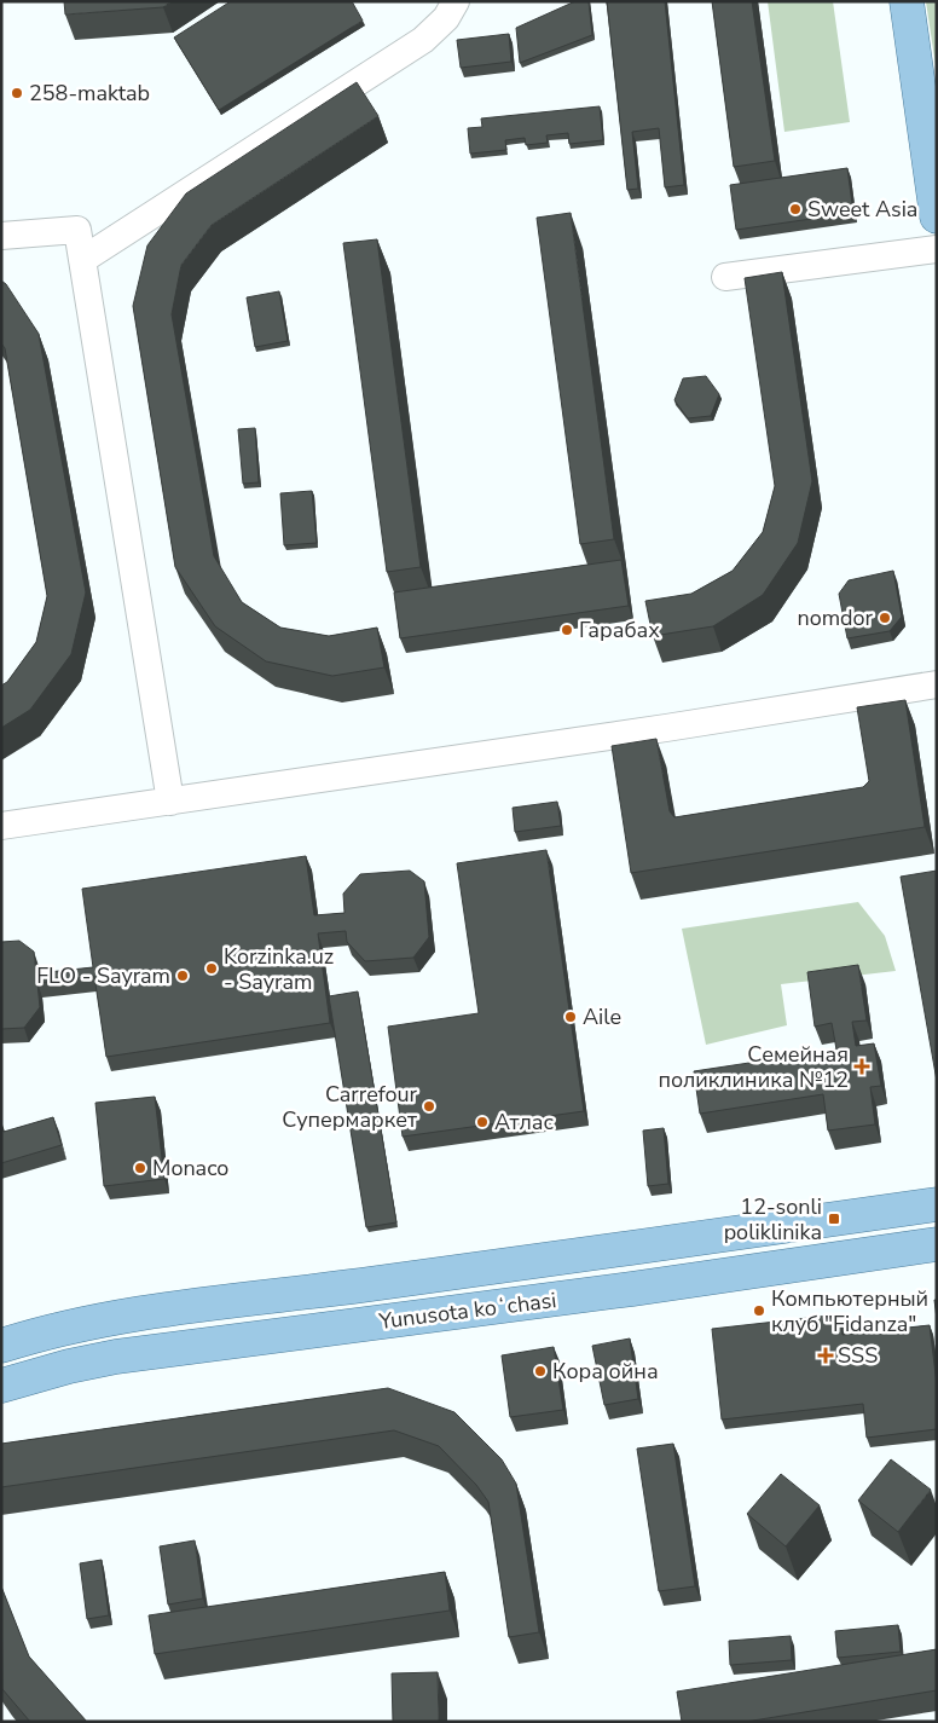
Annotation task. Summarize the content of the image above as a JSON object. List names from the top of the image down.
{
  "streets": {
    "main road": ["Yunusota koʻchasi"]
  },
  "places": {
    "other": [
      "258-maktab",
      "Sweet Asia",
      "nomdor",
      "Гарабах",
      "Korzinka.uz - Sayram",
      "FLO - Sayram",
      "Aile",
      "Carrefour Супермаркет",
      "Атлас",
      "Monaco",
      "Компьютерный клуб \"Fidanza\"",
      "Кора ойна"
    ],
    "health": ["Семейная поликлиника №12", "SSS"],
    "transit": ["12-sonli poliklinika"]
  }
}
